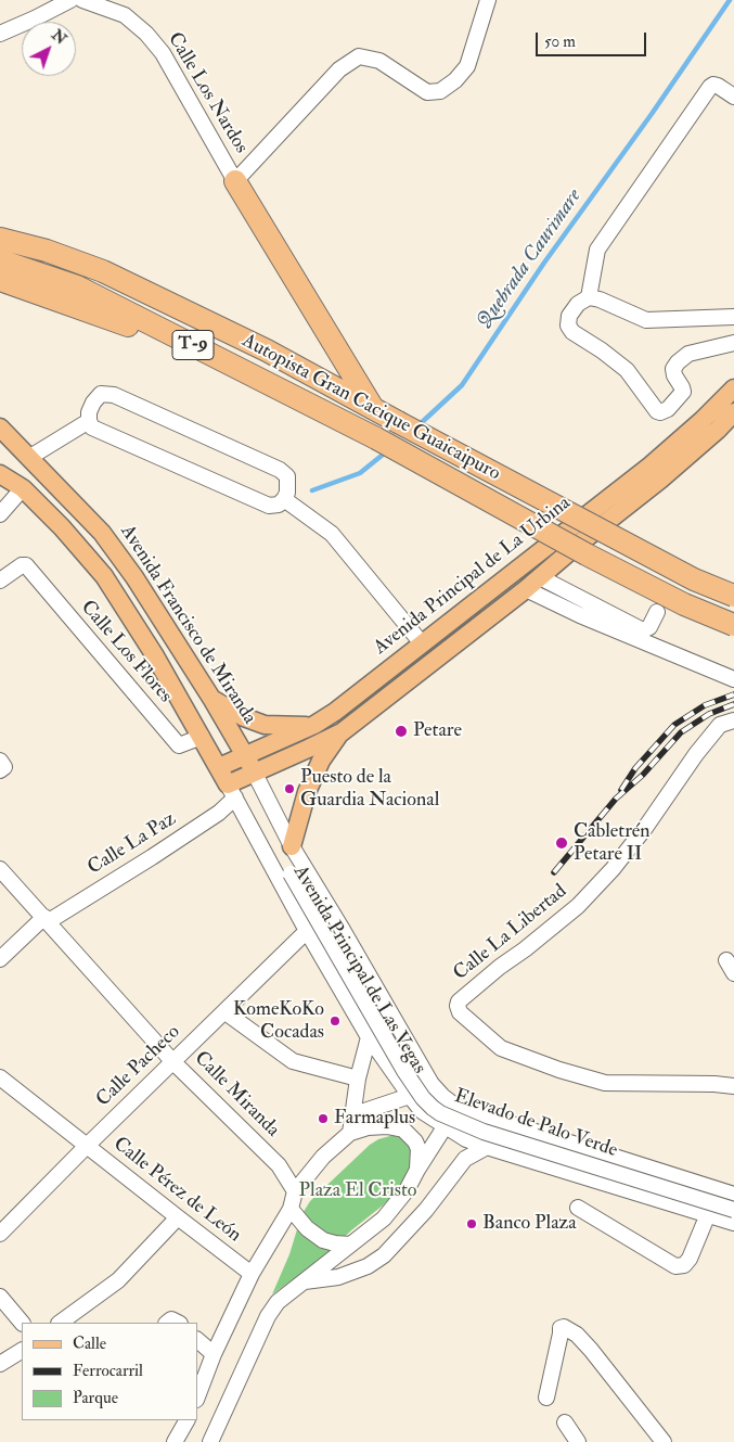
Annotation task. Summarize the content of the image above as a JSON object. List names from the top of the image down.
{
  "streets": {
    "highway": ["T-9", "Autopista Gran Cacique Guaicaipuro"],
    "main road": ["Avenida Principal de La Urbina", "Avenida Francisco de Miranda", "Avenida Principal de Las Vegas"],
    "street": [
      "Calle Los Nardos",
      "Calle Los Flores",
      "Calle La Paz",
      "Calle La Libertad",
      "Calle Pacheco",
      "Calle Miranda",
      "Elevado de Palo Verde",
      "Calle Pérez de León"
    ]
  },
  "crossings": [
    ["Avenida Principal de La Urbina", "Avenida Francisco de Miranda"],
    ["Avenida Principal de La Urbina", "Calle La Paz"],
    ["Avenida Principal de La Urbina", "Avenida Principal de Las Vegas"],
    ["Avenida Francisco de Miranda", "Avenida Principal de Las Vegas"],
    ["Calle La Paz", "Avenida Principal de Las Vegas"],
    ["Calle La Paz", "Calle Miranda"],
    ["Avenida Principal de Las Vegas", "Calle Pacheco"],
    ["Avenida Principal de Las Vegas", "Elevado de Palo Verde"],
    ["Calle Pacheco", "Calle Miranda"],
    ["Calle Pacheco", "Calle Pérez de León"]
  ],
  "water": ["Quebrada Caurimare"],
  "parks": ["Plaza El Cristo"],
  "places": [
    "Petare",
    "Puesto de la Guardia Nacional",
    "Cabletrén Petare II",
    "KomeKoKo Cocadas",
    "Farmaplus",
    "Banco Plaza"
  ],
  "legend": ["Calle", "Ferrocarril", "Parque"],
  "scale_bar": "50 m",
  "north": "top right"
}
